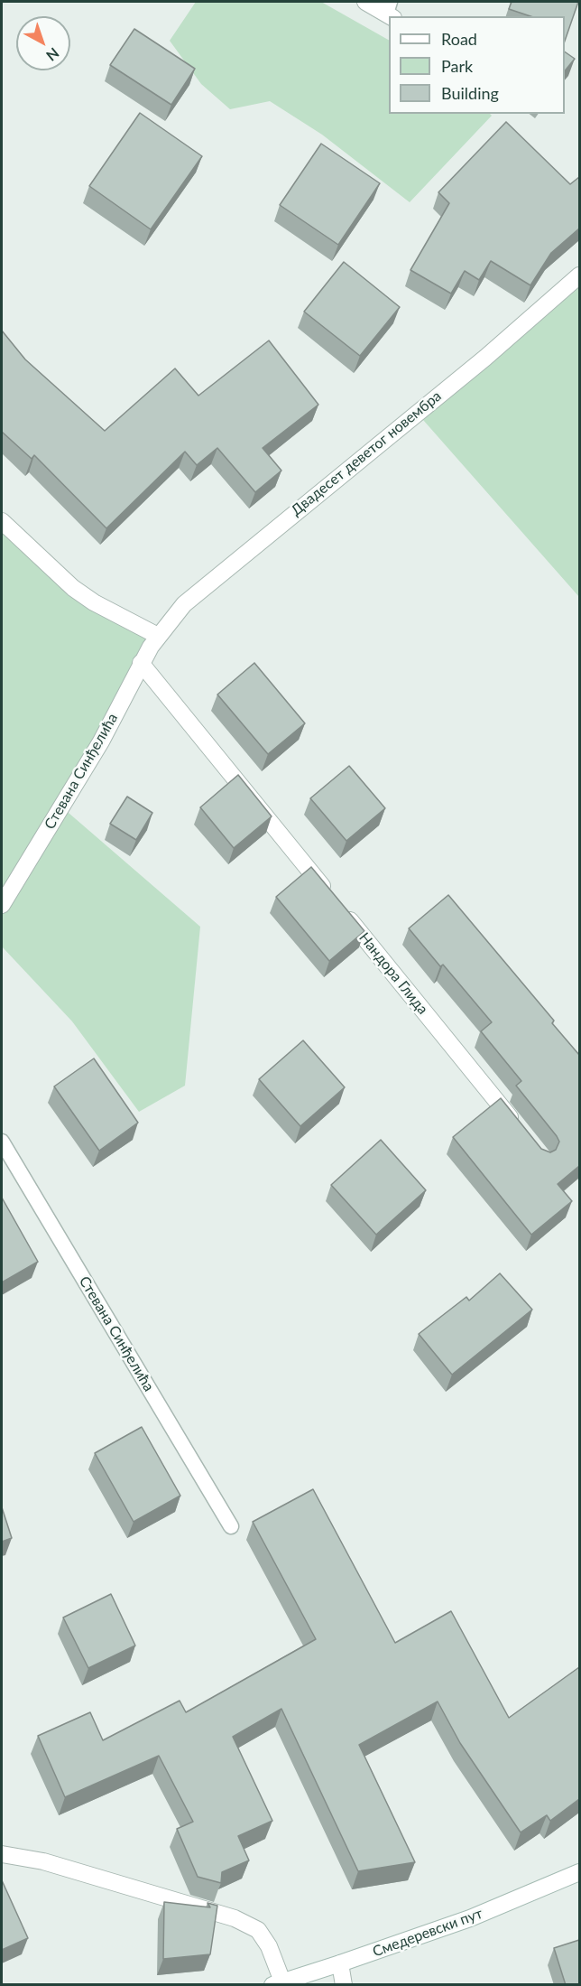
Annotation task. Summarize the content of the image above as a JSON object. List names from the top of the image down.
{
  "streets": {
    "street": [
      "Двадесет деветог новембра",
      "Стевана Синђелића",
      "Нандора Глида",
      "Смедеревски пут"
    ]
  },
  "crossings": [
    ["Двадесет деветог новембра", "Стевана Синђелића"],
    ["Стевана Синђелића", "Нандора Глида"]
  ],
  "legend": ["Road", "Park", "Building"],
  "north": "bottom right"
}
